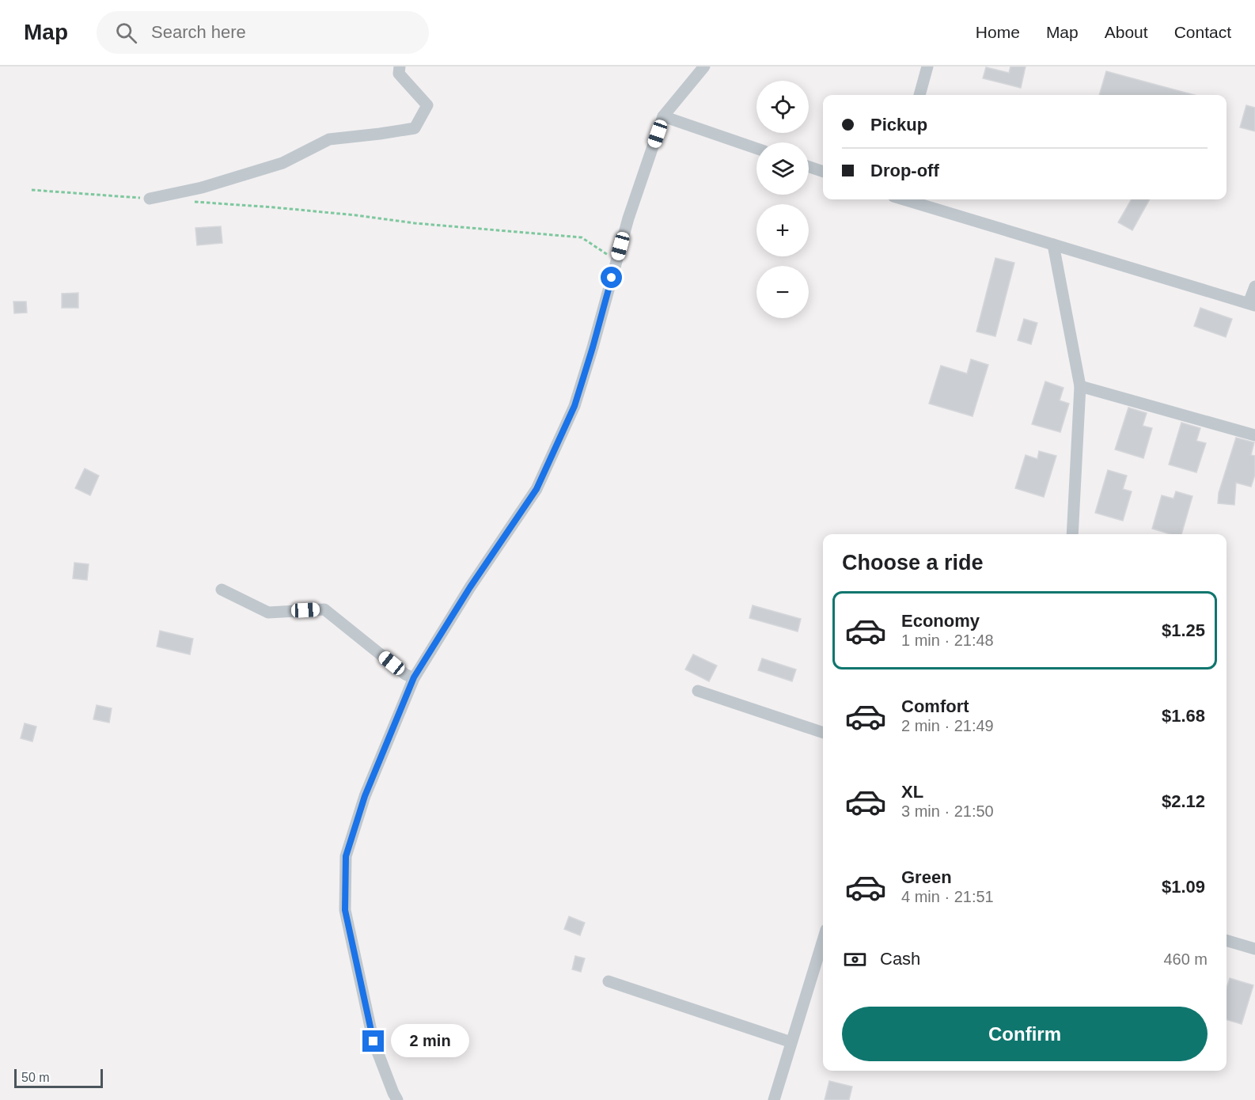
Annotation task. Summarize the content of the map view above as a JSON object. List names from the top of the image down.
{
  "scale_bar": "50 m",
  "page": {
    "header": "Map",
    "search": "Search here",
    "nav": [
      "Home",
      "Map",
      "About",
      "Contact"
    ],
    "map_buttons": ["+", "−"],
    "banner": ["Pickup", "Drop-off"],
    "heading": "Choose a ride",
    "list": [
      {
        "name": "Economy",
        "note": "1 min · 21:48",
        "value": "$1.25"
      },
      {
        "name": "Comfort",
        "note": "2 min · 21:49",
        "value": "$1.68"
      },
      {
        "name": "XL",
        "note": "3 min · 21:50",
        "value": "$2.12"
      },
      {
        "name": "Green",
        "note": "4 min · 21:51",
        "value": "$1.09"
      }
    ],
    "pay": ["Cash", "460 m"],
    "buttons": "Confirm",
    "bubble": "2 min",
    "scale": "50 m"
  }
}
